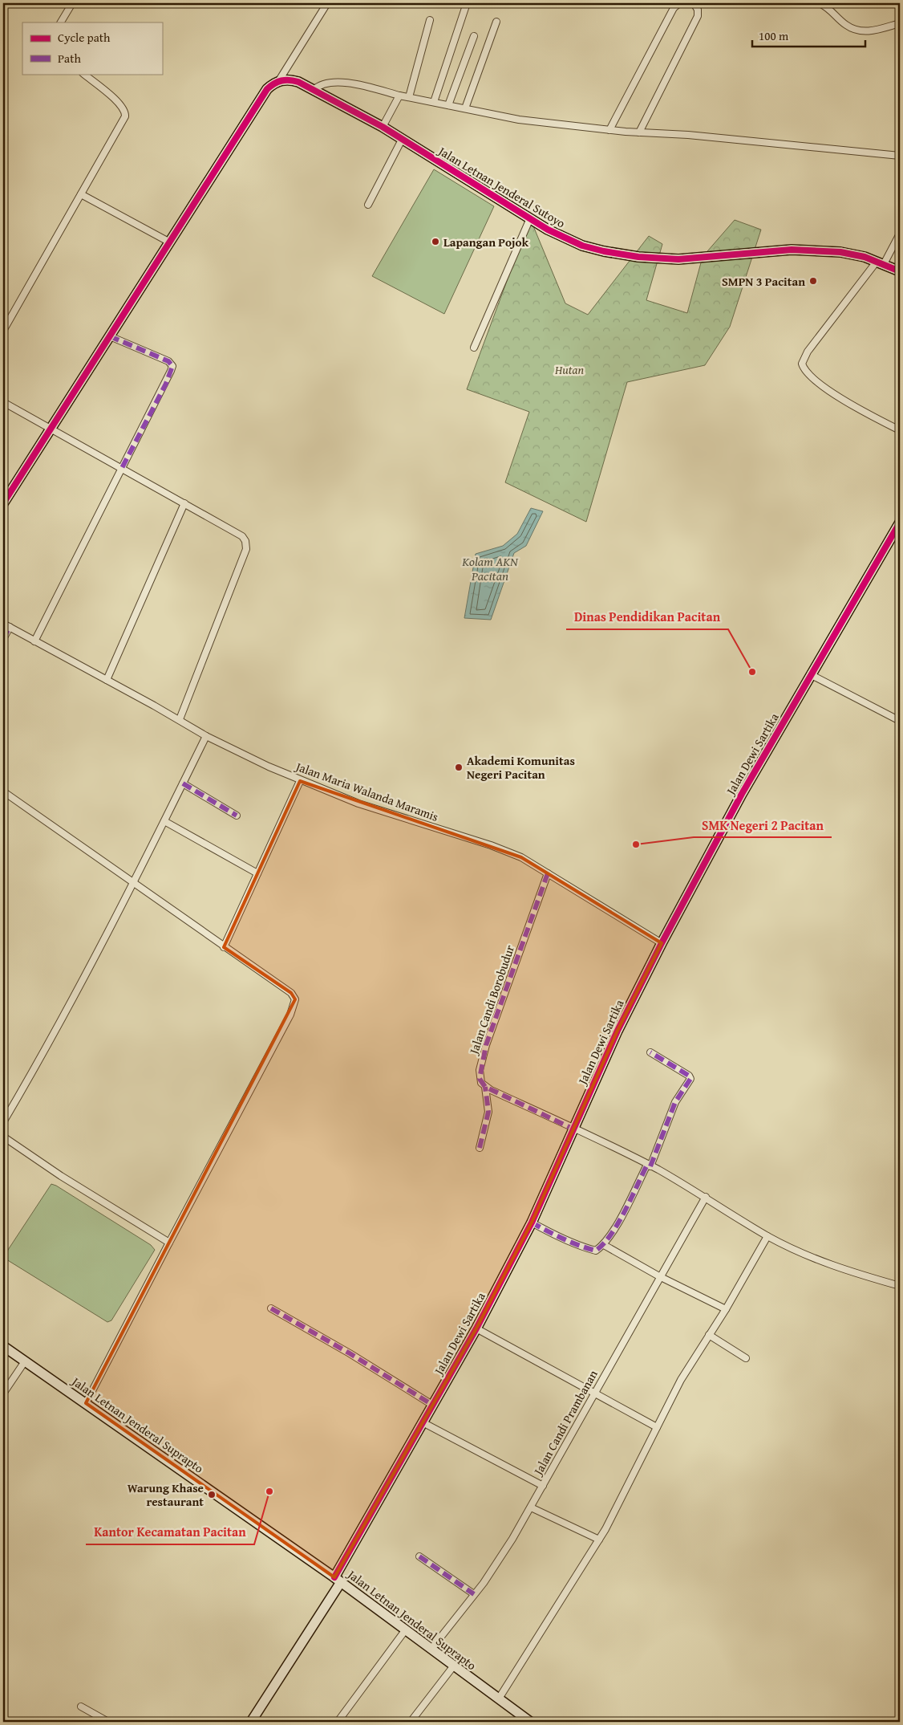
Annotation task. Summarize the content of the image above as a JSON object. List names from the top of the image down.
{
  "streets": {
    "street": [
      "Jalan Letnan Jenderal Sutoyo",
      "Jalan Dewi Sartika",
      "Jalan Maria Walanda Maramis",
      "Jalan Candi Borobudur",
      "Jalan Candi Prambanan",
      "Jalan Letnan Jenderal Suprapto"
    ]
  },
  "crossings": [
    ["Jalan Dewi Sartika", "Jalan Maria Walanda Maramis"],
    ["Jalan Dewi Sartika", "Jalan Letnan Jenderal Suprapto"],
    ["Jalan Maria Walanda Maramis", "Jalan Candi Borobudur"],
    ["Jalan Candi Prambanan", "Jalan Letnan Jenderal Suprapto"]
  ],
  "water": ["Kolam AKN Pacitan"],
  "parks": ["Hutan"],
  "places": [
    "Lapangan Pojok",
    "SMPN 3 Pacitan",
    "Dinas Pendidikan Pacitan",
    "Akademi Komunitas Negeri Pacitan",
    "SMK Negeri 2 Pacitan",
    "Kantor Kecamatan Pacitan",
    "Warung Khase restaurant"
  ],
  "legend": ["Cycle path", "Path"],
  "scale_bar": "100 m"
}
